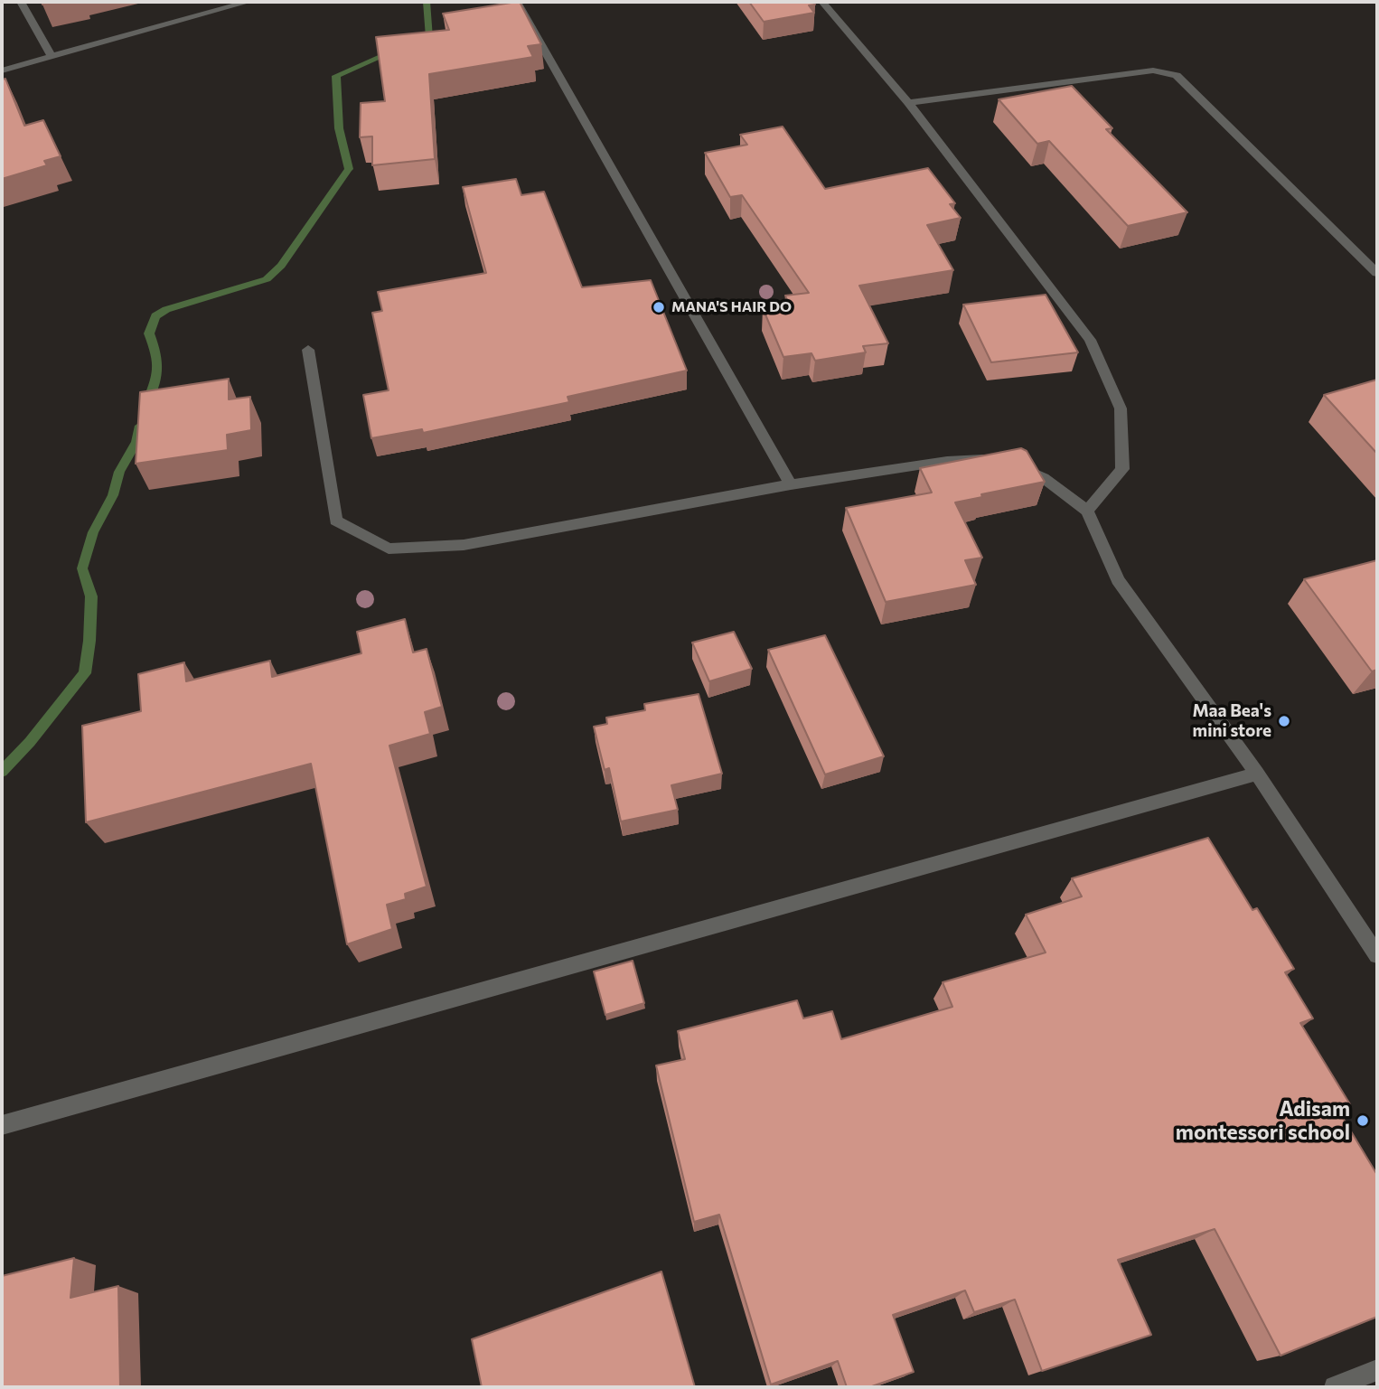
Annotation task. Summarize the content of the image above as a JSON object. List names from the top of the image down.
{
  "places": ["MANA'S HAIR DO", "Maa Bea's mini store", "Adisam montessori school"]
}
